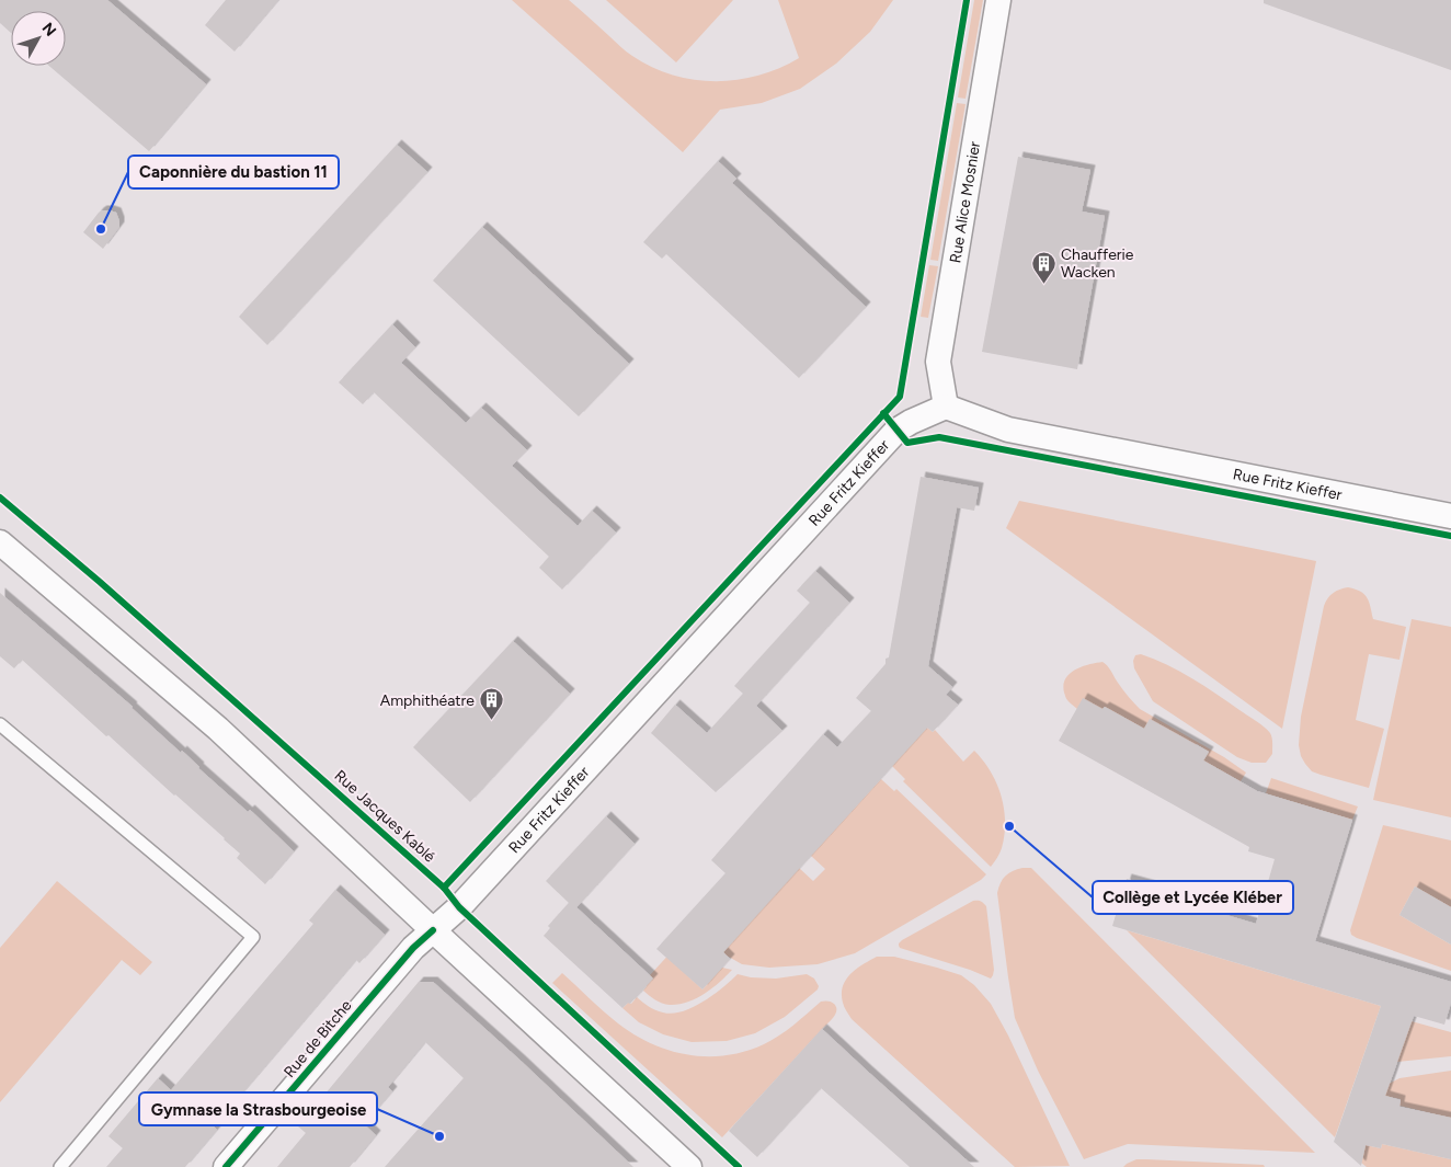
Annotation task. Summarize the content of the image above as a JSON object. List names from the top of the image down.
{
  "streets": {
    "street": ["Rue Alice Mosnier", "Rue Fritz Kieffer", "Rue de Bitche"],
    "cycle path": ["Rue Jacques Kablé"]
  },
  "crossings": [
    ["Rue Alice Mosnier", "Rue Fritz Kieffer"],
    ["Rue Fritz Kieffer", "Rue de Bitche"]
  ],
  "places": {
    "other": ["Caponnière du bastion 11", "Collège et Lycée Kléber", "Gymnase la Strasbourgeoise"],
    "building": ["Chaufferie Wacken", "Amphithéatre"]
  },
  "north": "top right"
}
